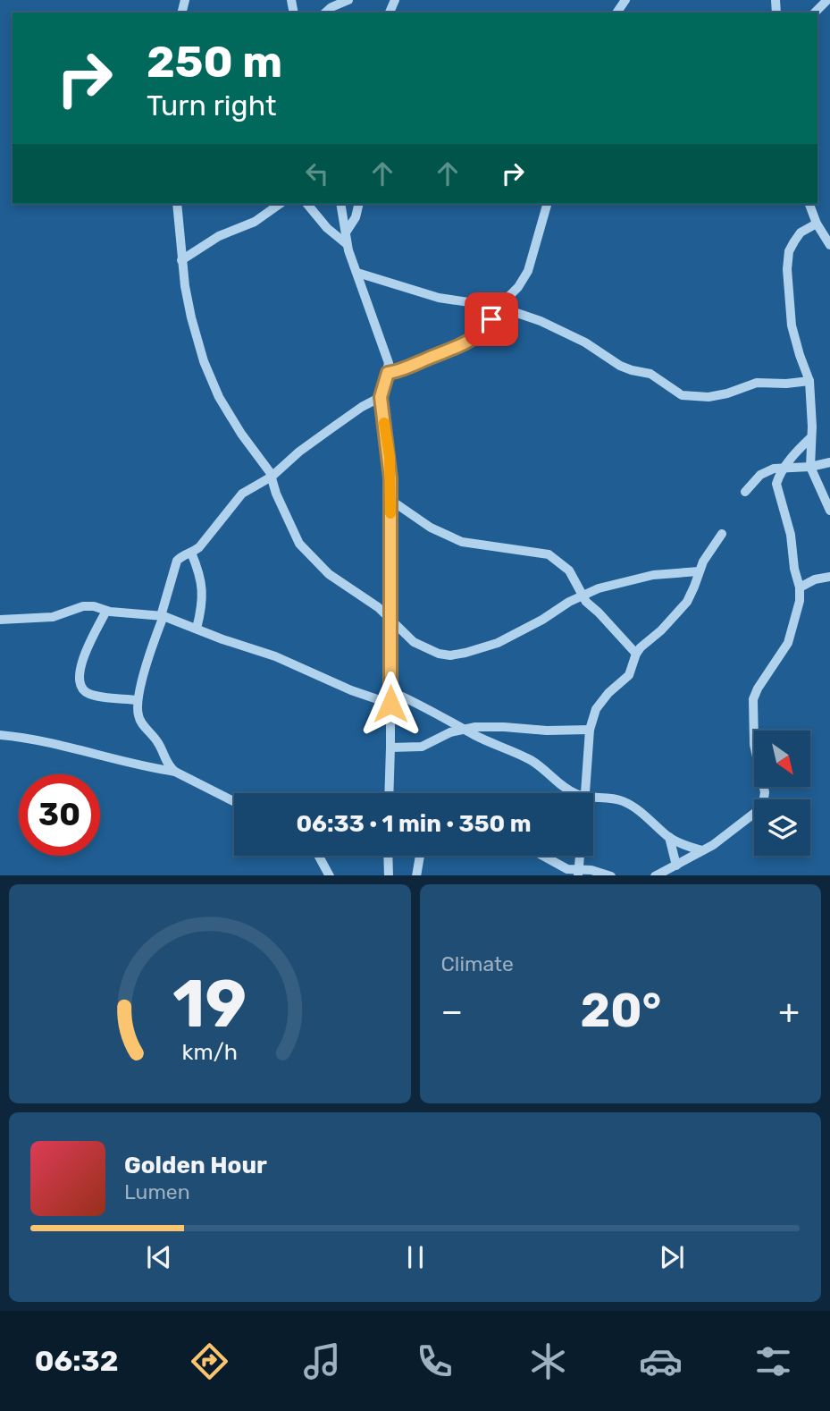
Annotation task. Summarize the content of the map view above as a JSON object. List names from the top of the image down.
{
  "north": "bottom right",
  "page": {
    "turn": ["250 m", "Turn right"],
    "limit": "30",
    "trip": "06:33 · 1 min · 350 m",
    "tile": "Climate",
    "heat": ["−", "20°", "+"],
    "song": ["Golden Hour", "Lumen"],
    "tabs": "06:32",
    "gauge": ["19", "km/h"]
  }
}
